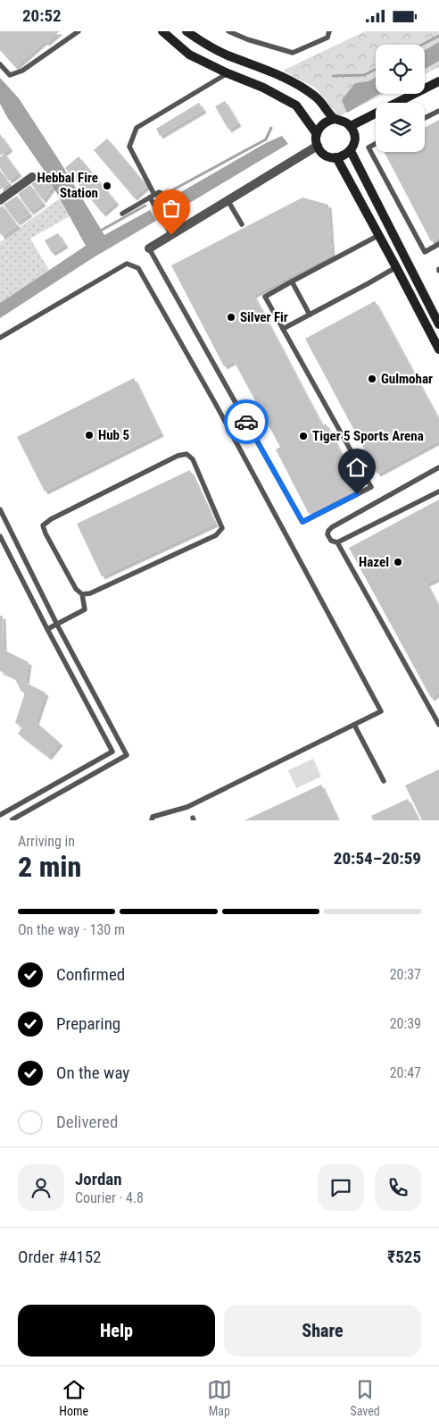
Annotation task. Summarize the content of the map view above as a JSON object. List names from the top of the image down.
{
  "places": [
    "Hebbal Fire Station",
    "Silver Fir",
    "Gulmohar",
    "Hub 5",
    "Tiger 5 Sports Arena",
    "Hazel"
  ],
  "page": {
    "status": "20:52",
    "heading": ["2 min", "Arriving in", "20:54–20:59"],
    "panel": [
      "Jordan",
      "Courier · 4.8",
      "Order #4152",
      "₹525"
    ],
    "bar": "On the way · 130 m",
    "list": [
      ["Confirmed", "20:37"],
      ["Preparing", "20:39"],
      ["On the way", "20:47"],
      "Delivered"
    ],
    "buttons": ["Help", "Share"],
    "tabs": ["Home", "Map", "Saved"]
  }
}
